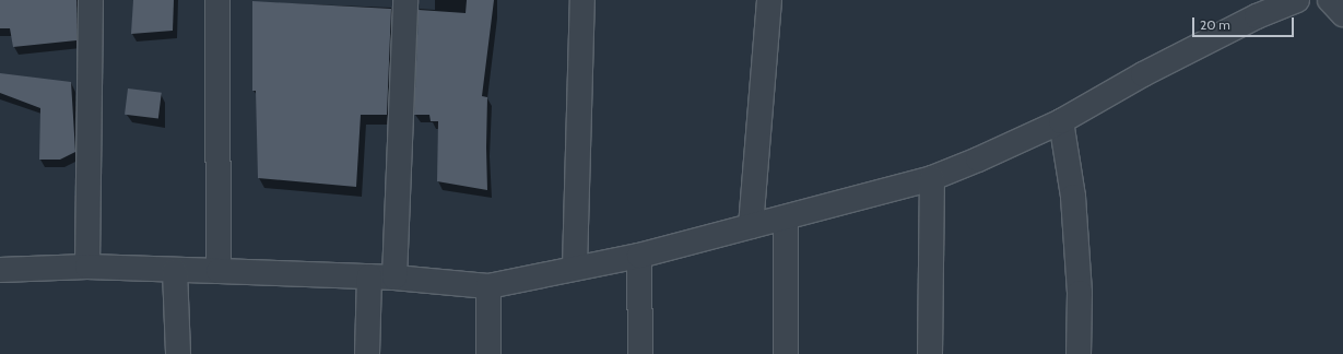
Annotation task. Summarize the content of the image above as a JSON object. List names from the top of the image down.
{
  "scale_bar": "20 m"
}
